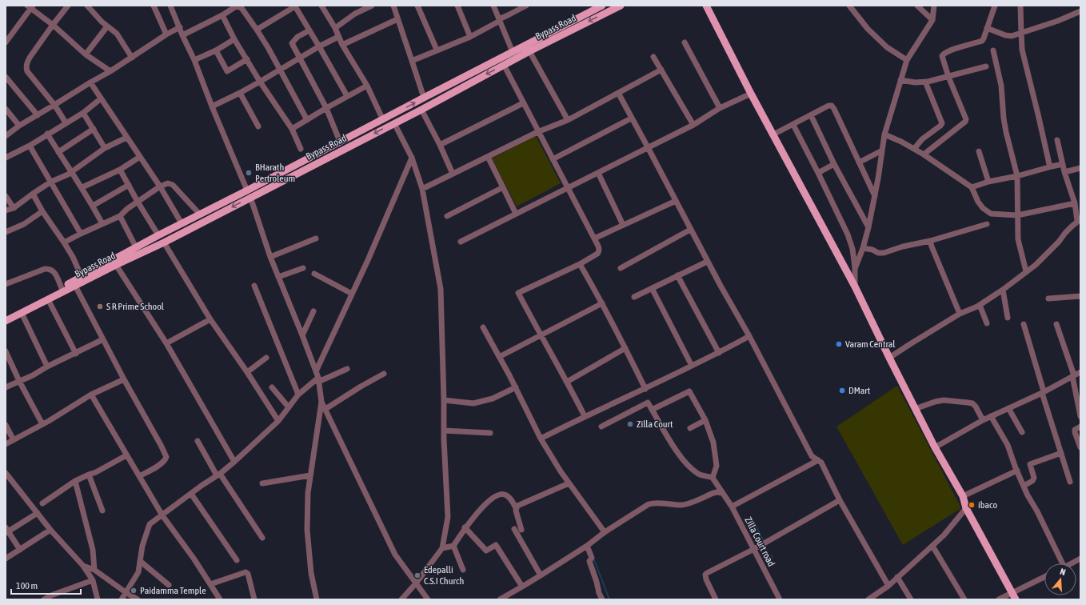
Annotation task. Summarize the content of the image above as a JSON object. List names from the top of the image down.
{
  "streets": {
    "main road": ["Bypass Road"],
    "street": ["Zilla Court road"]
  },
  "places": [
    "BHarath Pertroleum",
    "S R Prime School",
    "Varam Central",
    "DMart",
    "Zilla Court",
    "ibaco",
    "Edepalli C.S.I Church",
    "Paidamma Temple"
  ],
  "scale_bar": "100 m",
  "north": "top"
}
